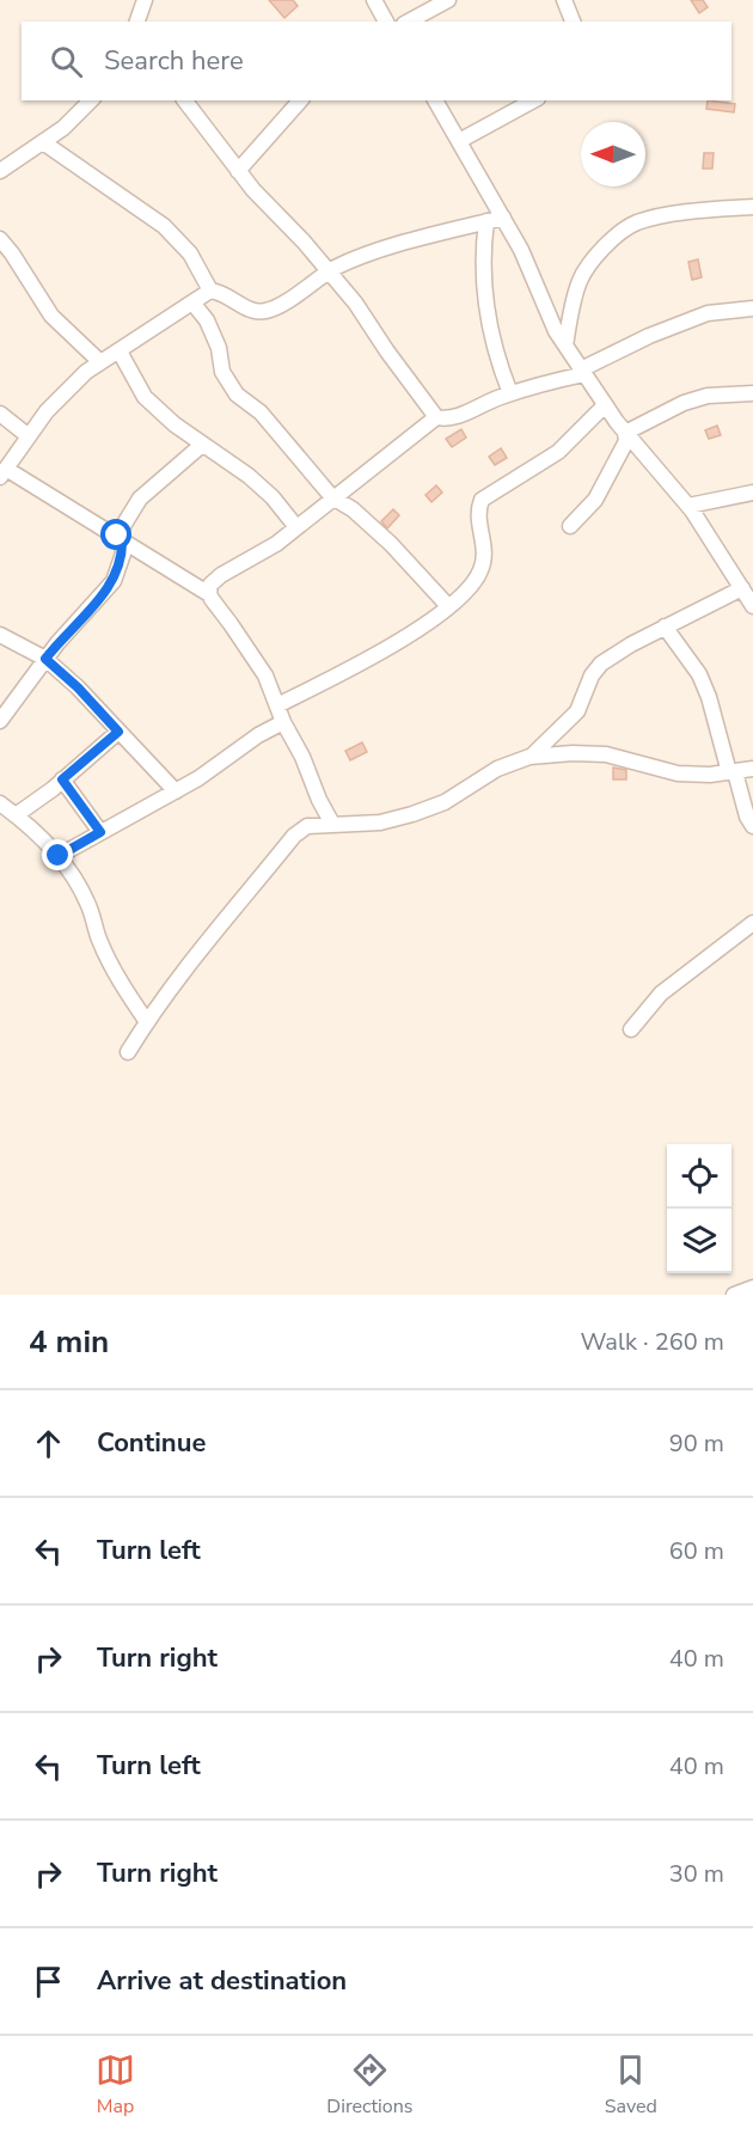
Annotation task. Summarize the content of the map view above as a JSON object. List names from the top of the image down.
{
  "north": "left",
  "page": {
    "search": "Search here",
    "heading": ["4 min", "Walk · 260 m"],
    "list": [
      ["Continue", "90 m"],
      ["Turn left", "60 m"],
      ["Turn right", "40 m"],
      ["Turn left", "40 m"],
      ["Turn right", "30 m"],
      "Arrive at destination"
    ],
    "nav": ["Map", "Directions", "Saved"]
  }
}
